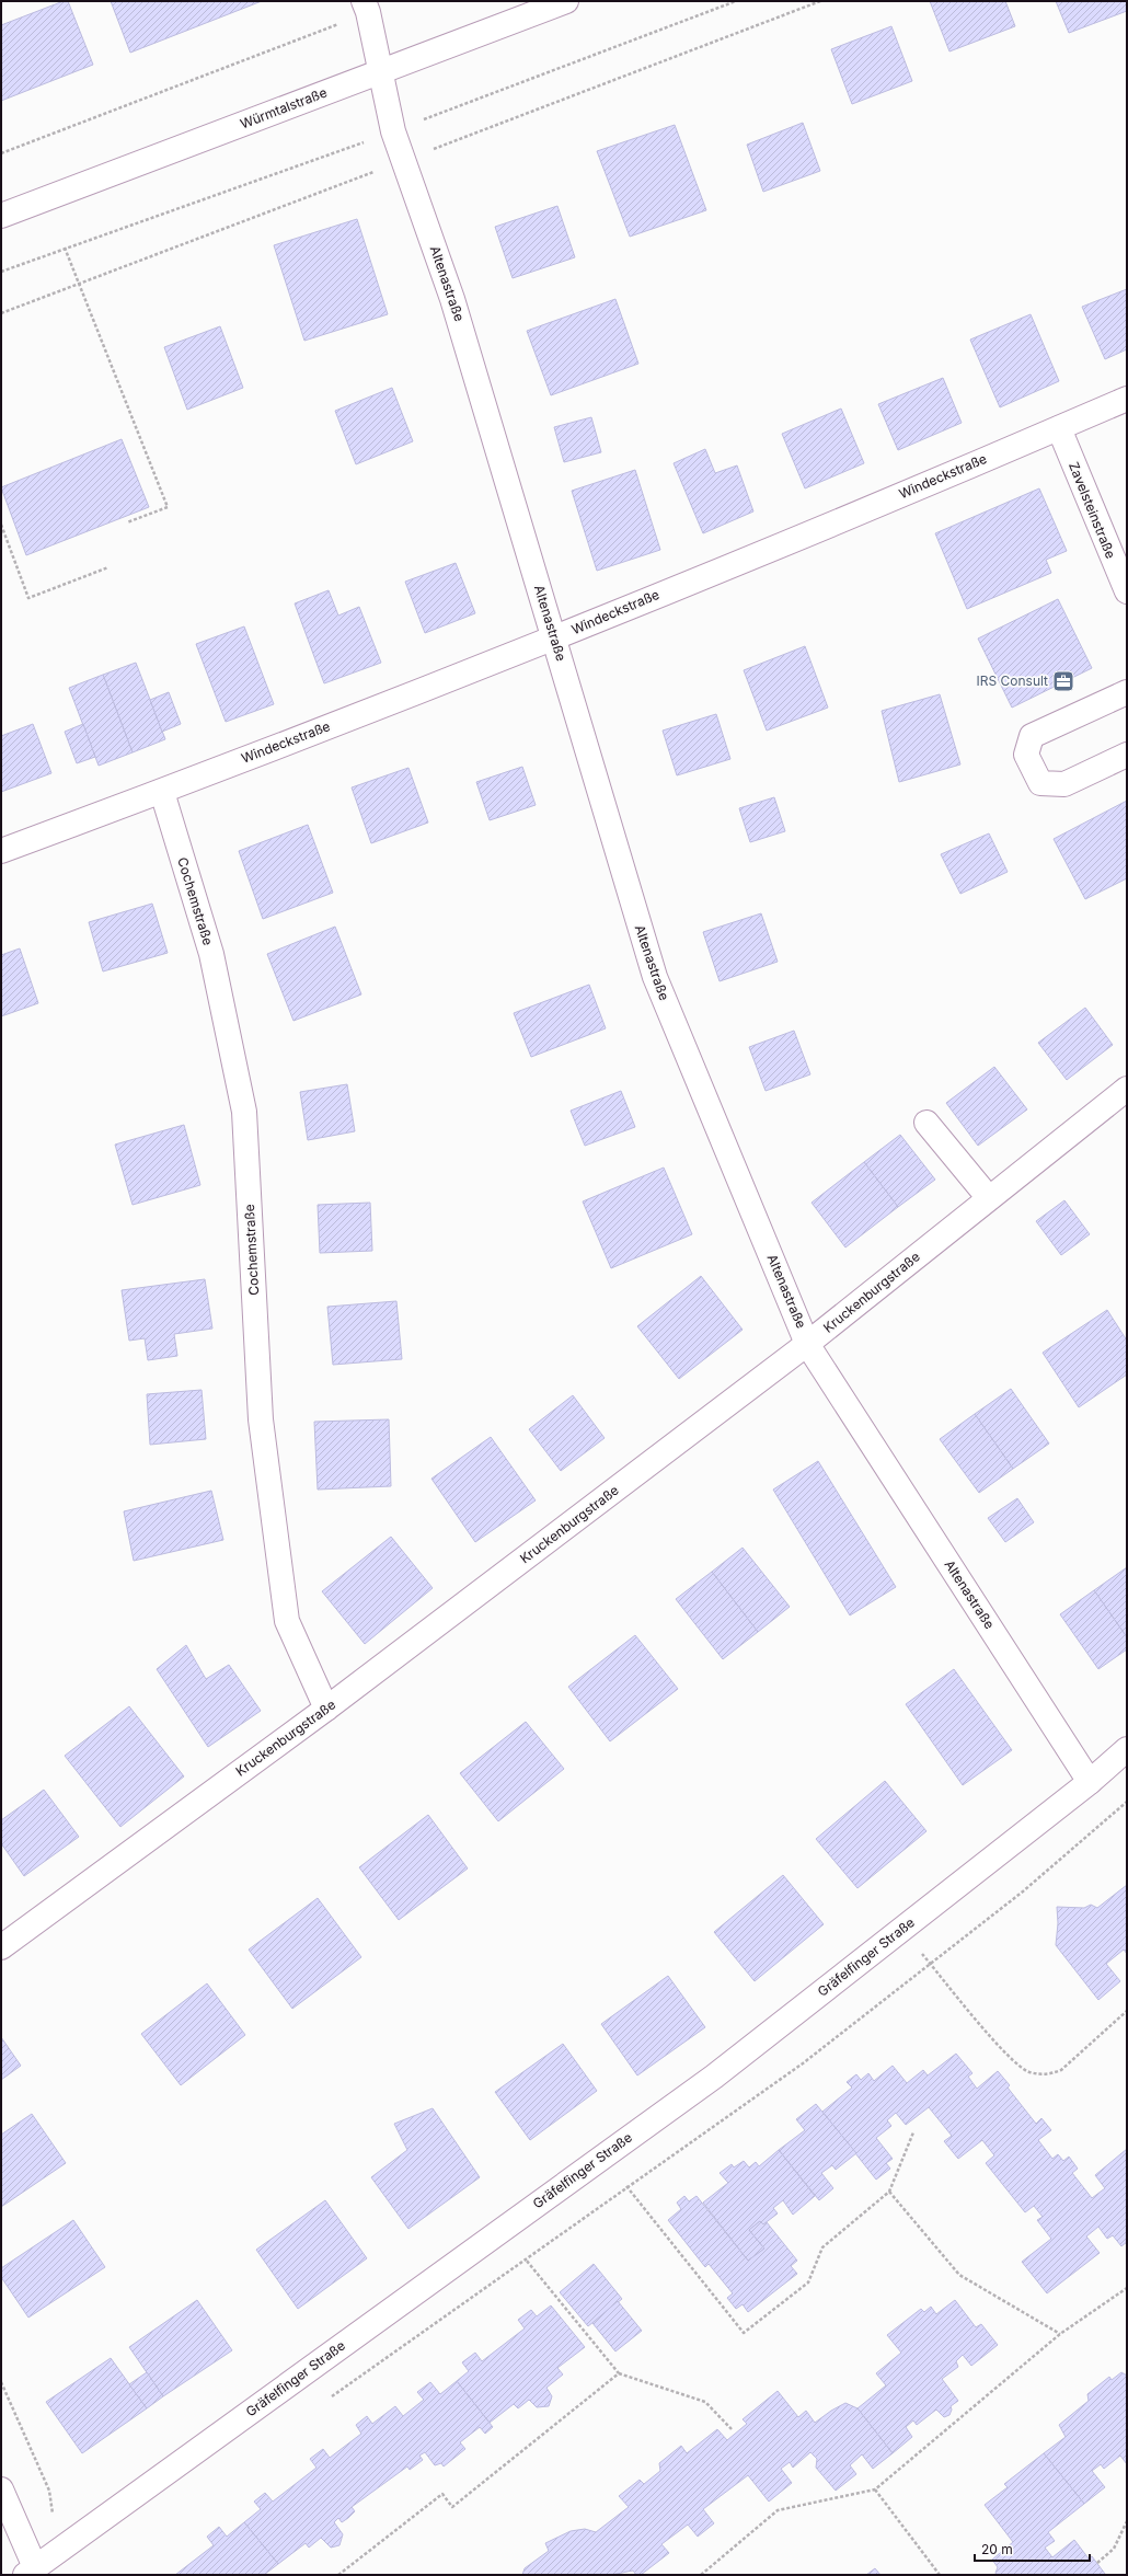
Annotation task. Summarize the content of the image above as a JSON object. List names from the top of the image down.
{
  "streets": {
    "street": [
      "Würmtalstraße",
      "Altenastraße",
      "Windeckstraße",
      "Zavelsteinstraße",
      "Cochemstraße",
      "Kruckenburgstraße",
      "Gräfelfinger Straße"
    ]
  },
  "crossings": [
    ["Würmtalstraße", "Altenastraße"],
    ["Altenastraße", "Windeckstraße"],
    ["Altenastraße", "Kruckenburgstraße"],
    ["Altenastraße", "Gräfelfinger Straße"],
    ["Windeckstraße", "Zavelsteinstraße"],
    ["Windeckstraße", "Cochemstraße"],
    ["Cochemstraße", "Kruckenburgstraße"]
  ],
  "places": {
    "office": ["IRS Consult"]
  },
  "scale_bar": "20 m"
}
